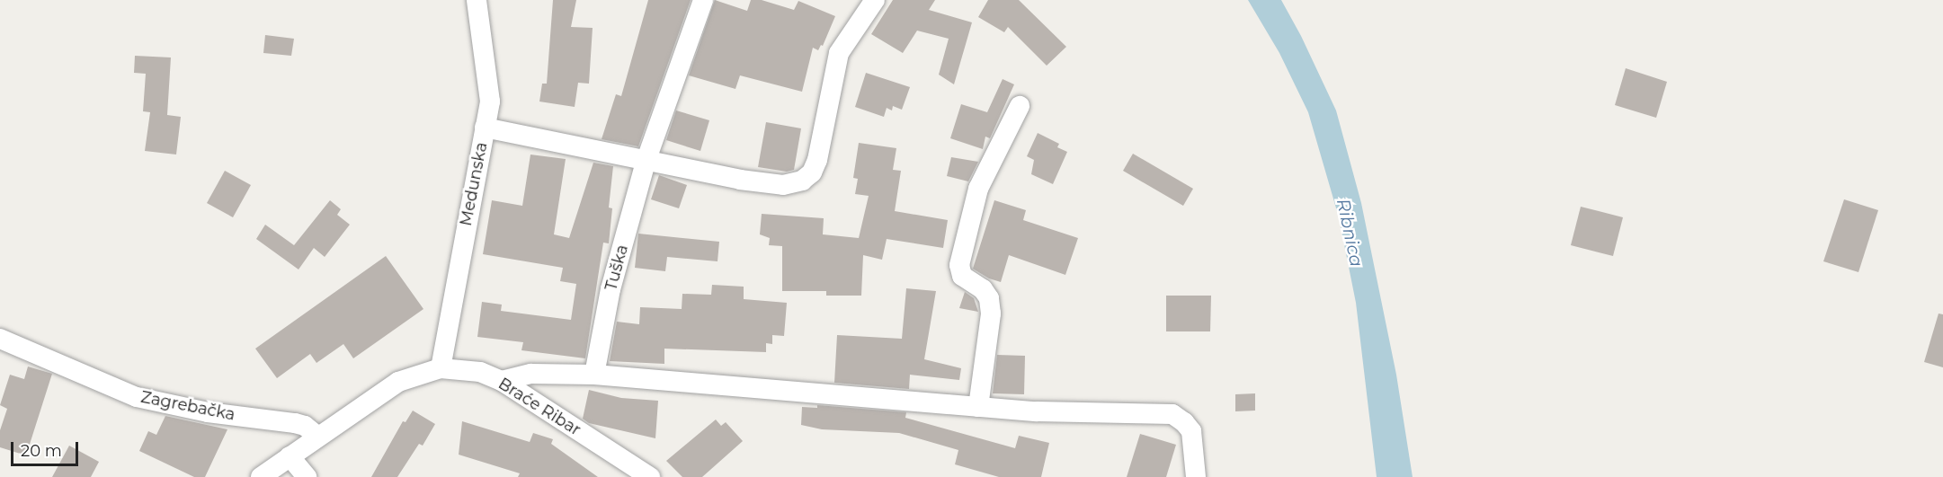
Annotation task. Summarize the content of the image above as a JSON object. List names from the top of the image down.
{
  "streets": {
    "street": [
      "Medunska",
      "Tuška",
      "Zagrebačka",
      "Braće Ribar"
    ]
  },
  "crossings": [
    ["Medunska", "Braće Ribar"],
    ["Zagrebačka", "Braće Ribar"]
  ],
  "water": ["Ribnica"],
  "scale_bar": "20 m"
}
